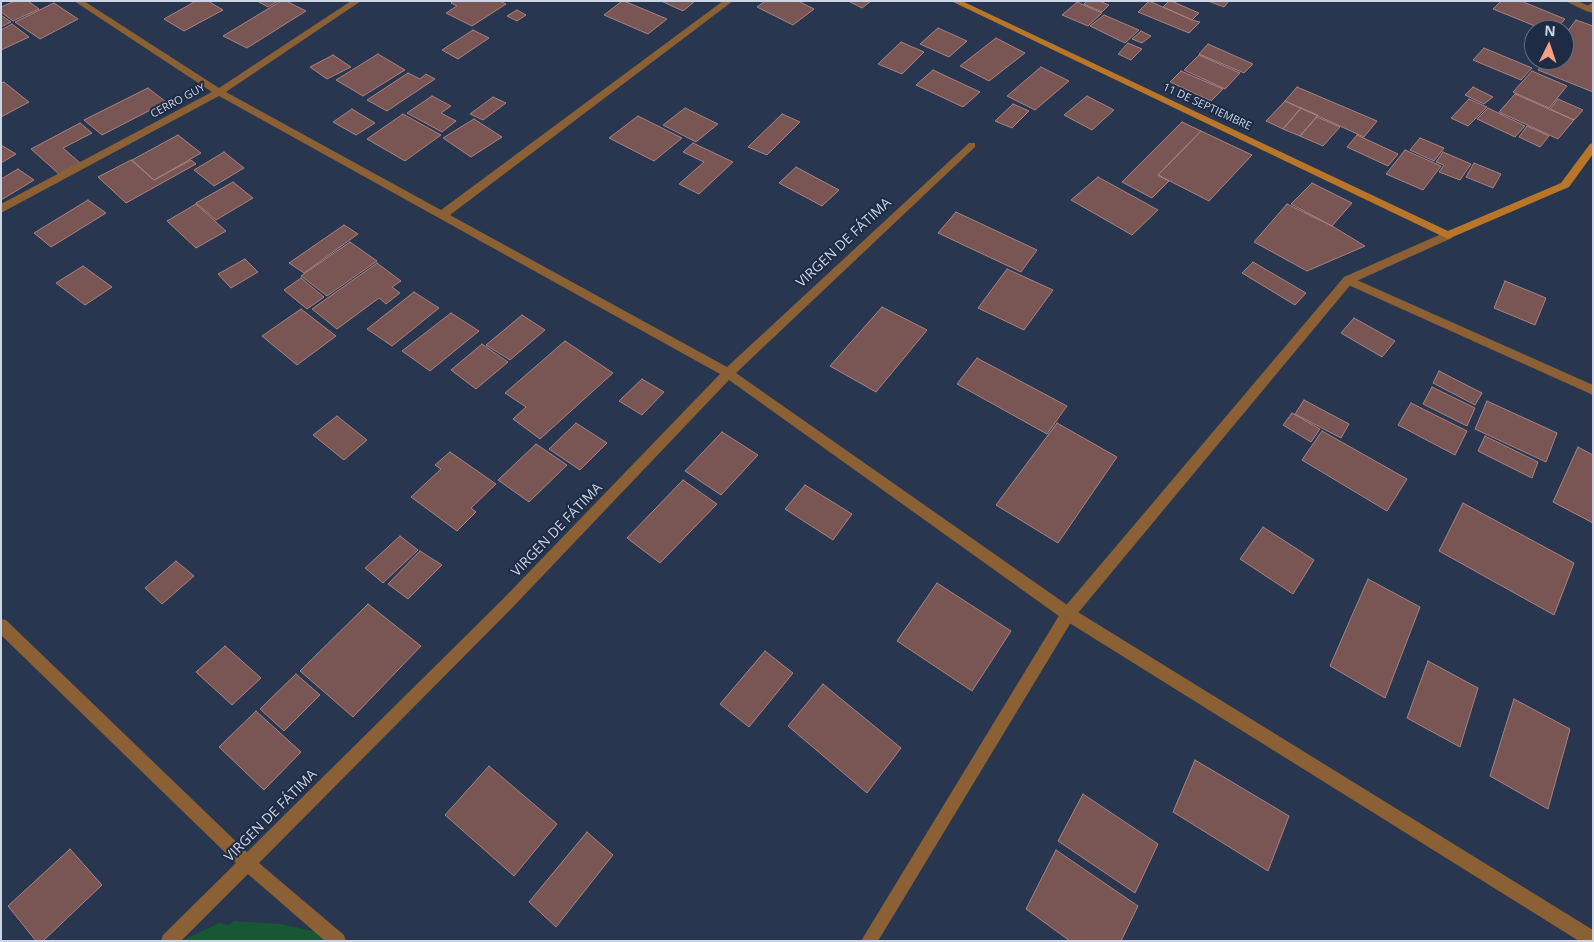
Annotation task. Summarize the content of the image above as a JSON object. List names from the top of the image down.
{
  "streets": {
    "main road": ["11 DE SEPTIEMBRE"],
    "street": ["CERRO GUY", "VIRGEN DE FÁTIMA"]
  },
  "north": "top"
}
